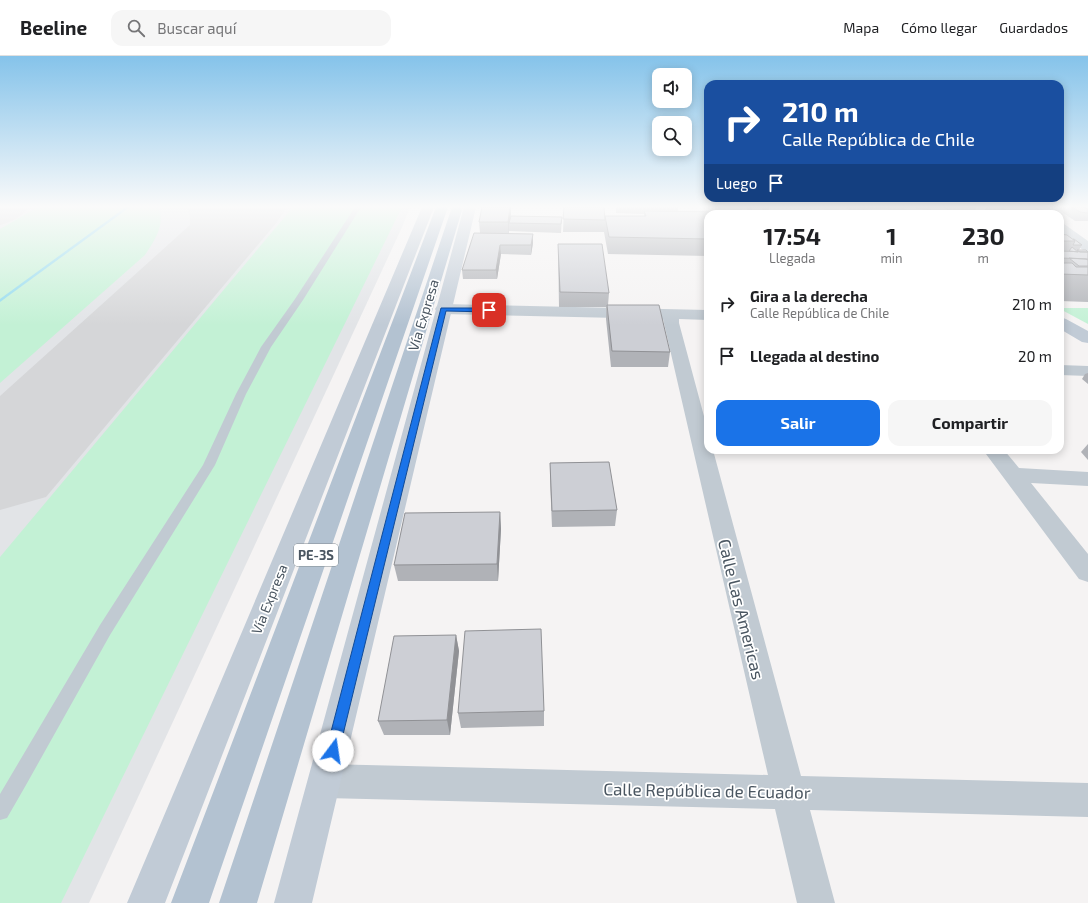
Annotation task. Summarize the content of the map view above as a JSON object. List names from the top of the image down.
{
  "streets": {
    "main road": ["Vía Expresa", "PE-3S"],
    "street": ["Calle Las Americas", "Calle República de Ecuador"]
  },
  "crossings": [
    ["Vía Expresa", "Calle República de Ecuador"],
    ["Calle Las Americas", "Calle República de Ecuador"]
  ],
  "page": {
    "header": "Beeline",
    "search": "Buscar aquí",
    "nav": ["Mapa", "Cómo llegar", "Guardados"],
    "turn": ["210 m", "Calle República de Chile"],
    "then": "Luego",
    "eta": [
      "17:54",
      "Llegada",
      "1",
      "min",
      "230",
      "m"
    ],
    "list": [
      {
        "name": "Gira a la derecha",
        "note": "Calle República de Chile",
        "value": "210 m"
      },
      {
        "name": "Llegada al destino",
        "value": "20 m"
      }
    ],
    "buttons": ["Salir", "Compartir"]
  }
}
